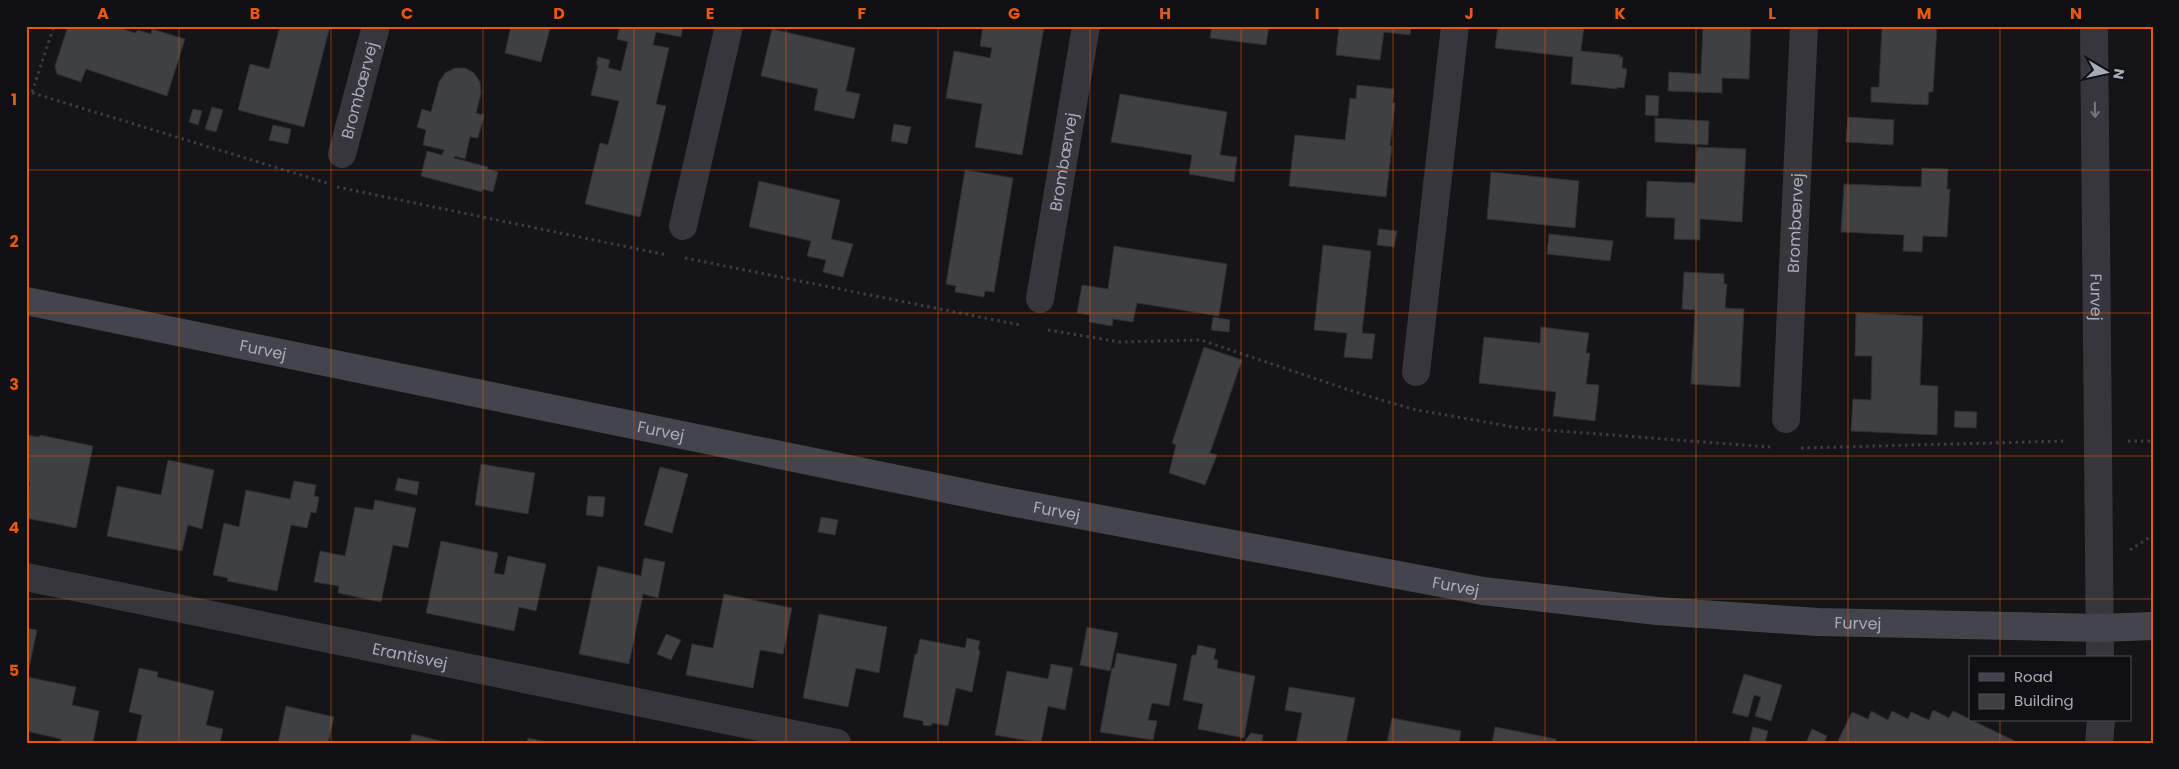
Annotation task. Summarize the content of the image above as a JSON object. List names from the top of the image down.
{
  "streets": {
    "main road": ["Furvej"],
    "street": ["Brombærvej", "Erantisvej"]
  },
  "legend": ["Road", "Building"],
  "north": "right",
  "grid": {
    "columns": [
      "A",
      "B",
      "C",
      "D",
      "E",
      "F",
      "G",
      "H",
      "I",
      "J",
      "K",
      "L",
      "M",
      "N"
    ],
    "rows": [
      "1",
      "2",
      "3",
      "4",
      "5"
    ]
  }
}
